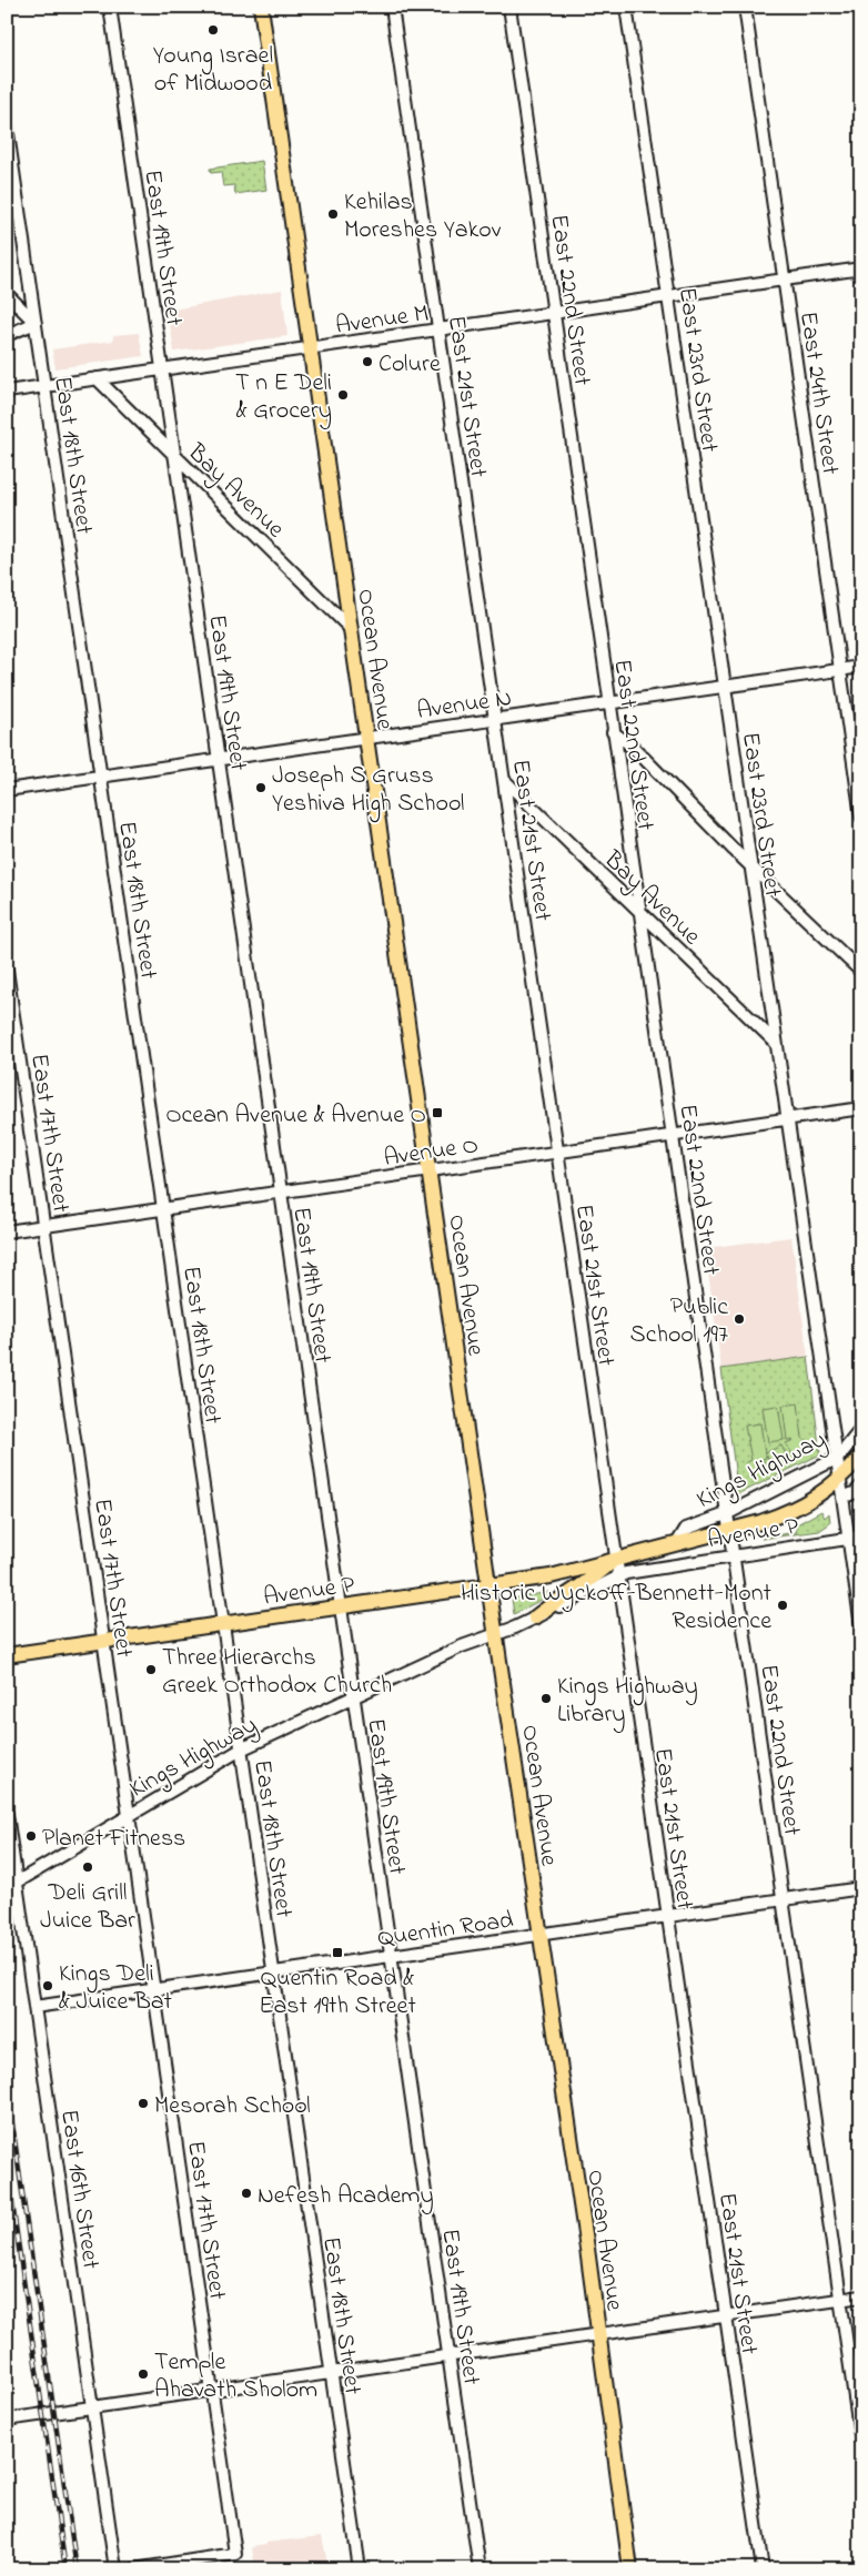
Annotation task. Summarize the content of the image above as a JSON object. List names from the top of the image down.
{
  "streets": {
    "main road": ["Ocean Avenue", "Kings Highway", "Avenue P"],
    "street": [
      "East 19th Street",
      "East 22nd Street",
      "Avenue M",
      "East 23rd Street",
      "East 24th Street",
      "East 21st Street",
      "East 18th Street",
      "Bay Avenue",
      "Avenue N",
      "East 17th Street",
      "Avenue O",
      "Quentin Road",
      "East 16th Street"
    ]
  },
  "crossings": [
    ["East 19th Street", "Avenue M"],
    ["East 19th Street", "Bay Avenue"],
    ["East 19th Street", "Avenue N"],
    ["East 19th Street", "Avenue O"],
    ["East 19th Street", "Kings Highway"],
    ["East 19th Street", "Avenue P"],
    ["East 19th Street", "Quentin Road"],
    ["East 22nd Street", "Avenue M"],
    ["East 22nd Street", "Bay Avenue"],
    ["East 22nd Street", "Avenue N"],
    ["East 22nd Street", "Avenue O"],
    ["East 22nd Street", "Kings Highway"],
    ["East 22nd Street", "Avenue P"],
    ["East 22nd Street", "Quentin Road"],
    ["Avenue M", "East 23rd Street"],
    ["Avenue M", "East 24th Street"],
    ["Avenue M", "East 21st Street"],
    ["Avenue M", "East 18th Street"],
    ["Avenue M", "Bay Avenue"],
    ["Avenue M", "Ocean Avenue"],
    ["East 23rd Street", "Bay Avenue"],
    ["East 23rd Street", "Avenue N"],
    ["East 23rd Street", "Avenue O"],
    ["East 23rd Street", "Kings Highway"],
    ["East 23rd Street", "Avenue P"],
    ["East 24th Street", "Avenue N"],
    ["East 21st Street", "Bay Avenue"],
    ["East 21st Street", "Avenue N"],
    ["East 21st Street", "Avenue O"],
    ["East 21st Street", "Kings Highway"],
    ["East 21st Street", "Avenue P"],
    ["East 21st Street", "Quentin Road"],
    ["East 18th Street", "Avenue N"],
    ["East 18th Street", "Avenue O"],
    ["East 18th Street", "Kings Highway"],
    ["East 18th Street", "Avenue P"],
    ["East 18th Street", "Quentin Road"],
    ["Bay Avenue", "Ocean Avenue"],
    ["Ocean Avenue", "Avenue N"],
    ["Ocean Avenue", "Avenue O"],
    ["Ocean Avenue", "Kings Highway"],
    ["Ocean Avenue", "Avenue P"],
    ["Ocean Avenue", "Quentin Road"],
    ["East 17th Street", "Avenue O"],
    ["East 17th Street", "Kings Highway"],
    ["East 17th Street", "Avenue P"],
    ["East 17th Street", "Quentin Road"],
    ["Kings Highway", "Avenue P"],
    ["Kings Highway", "East 16th Street"],
    ["Quentin Road", "East 16th Street"]
  ],
  "places": {
    "other": [
      "Young Israel of Midwood",
      "Kehilas Moreshes Yakov",
      "Colure",
      "T n E Deli & Grocery",
      "Joseph S Gruss Yeshiva High School",
      "Public School 197",
      "Historic Wyckoff-Bennett-Mont Residence",
      "Three Hierarchs Greek Orthodox Church",
      "Kings Highway Library",
      "Planet Fitness",
      "Deli Grill Juice Bar",
      "Kings Deli & Juice Bat",
      "Mesorah School",
      "Nefesh Academy",
      "Temple Ahavath Sholom"
    ],
    "transit": ["Ocean Avenue & Avenue O", "Quentin Road & East 19th Street"]
  }
}
